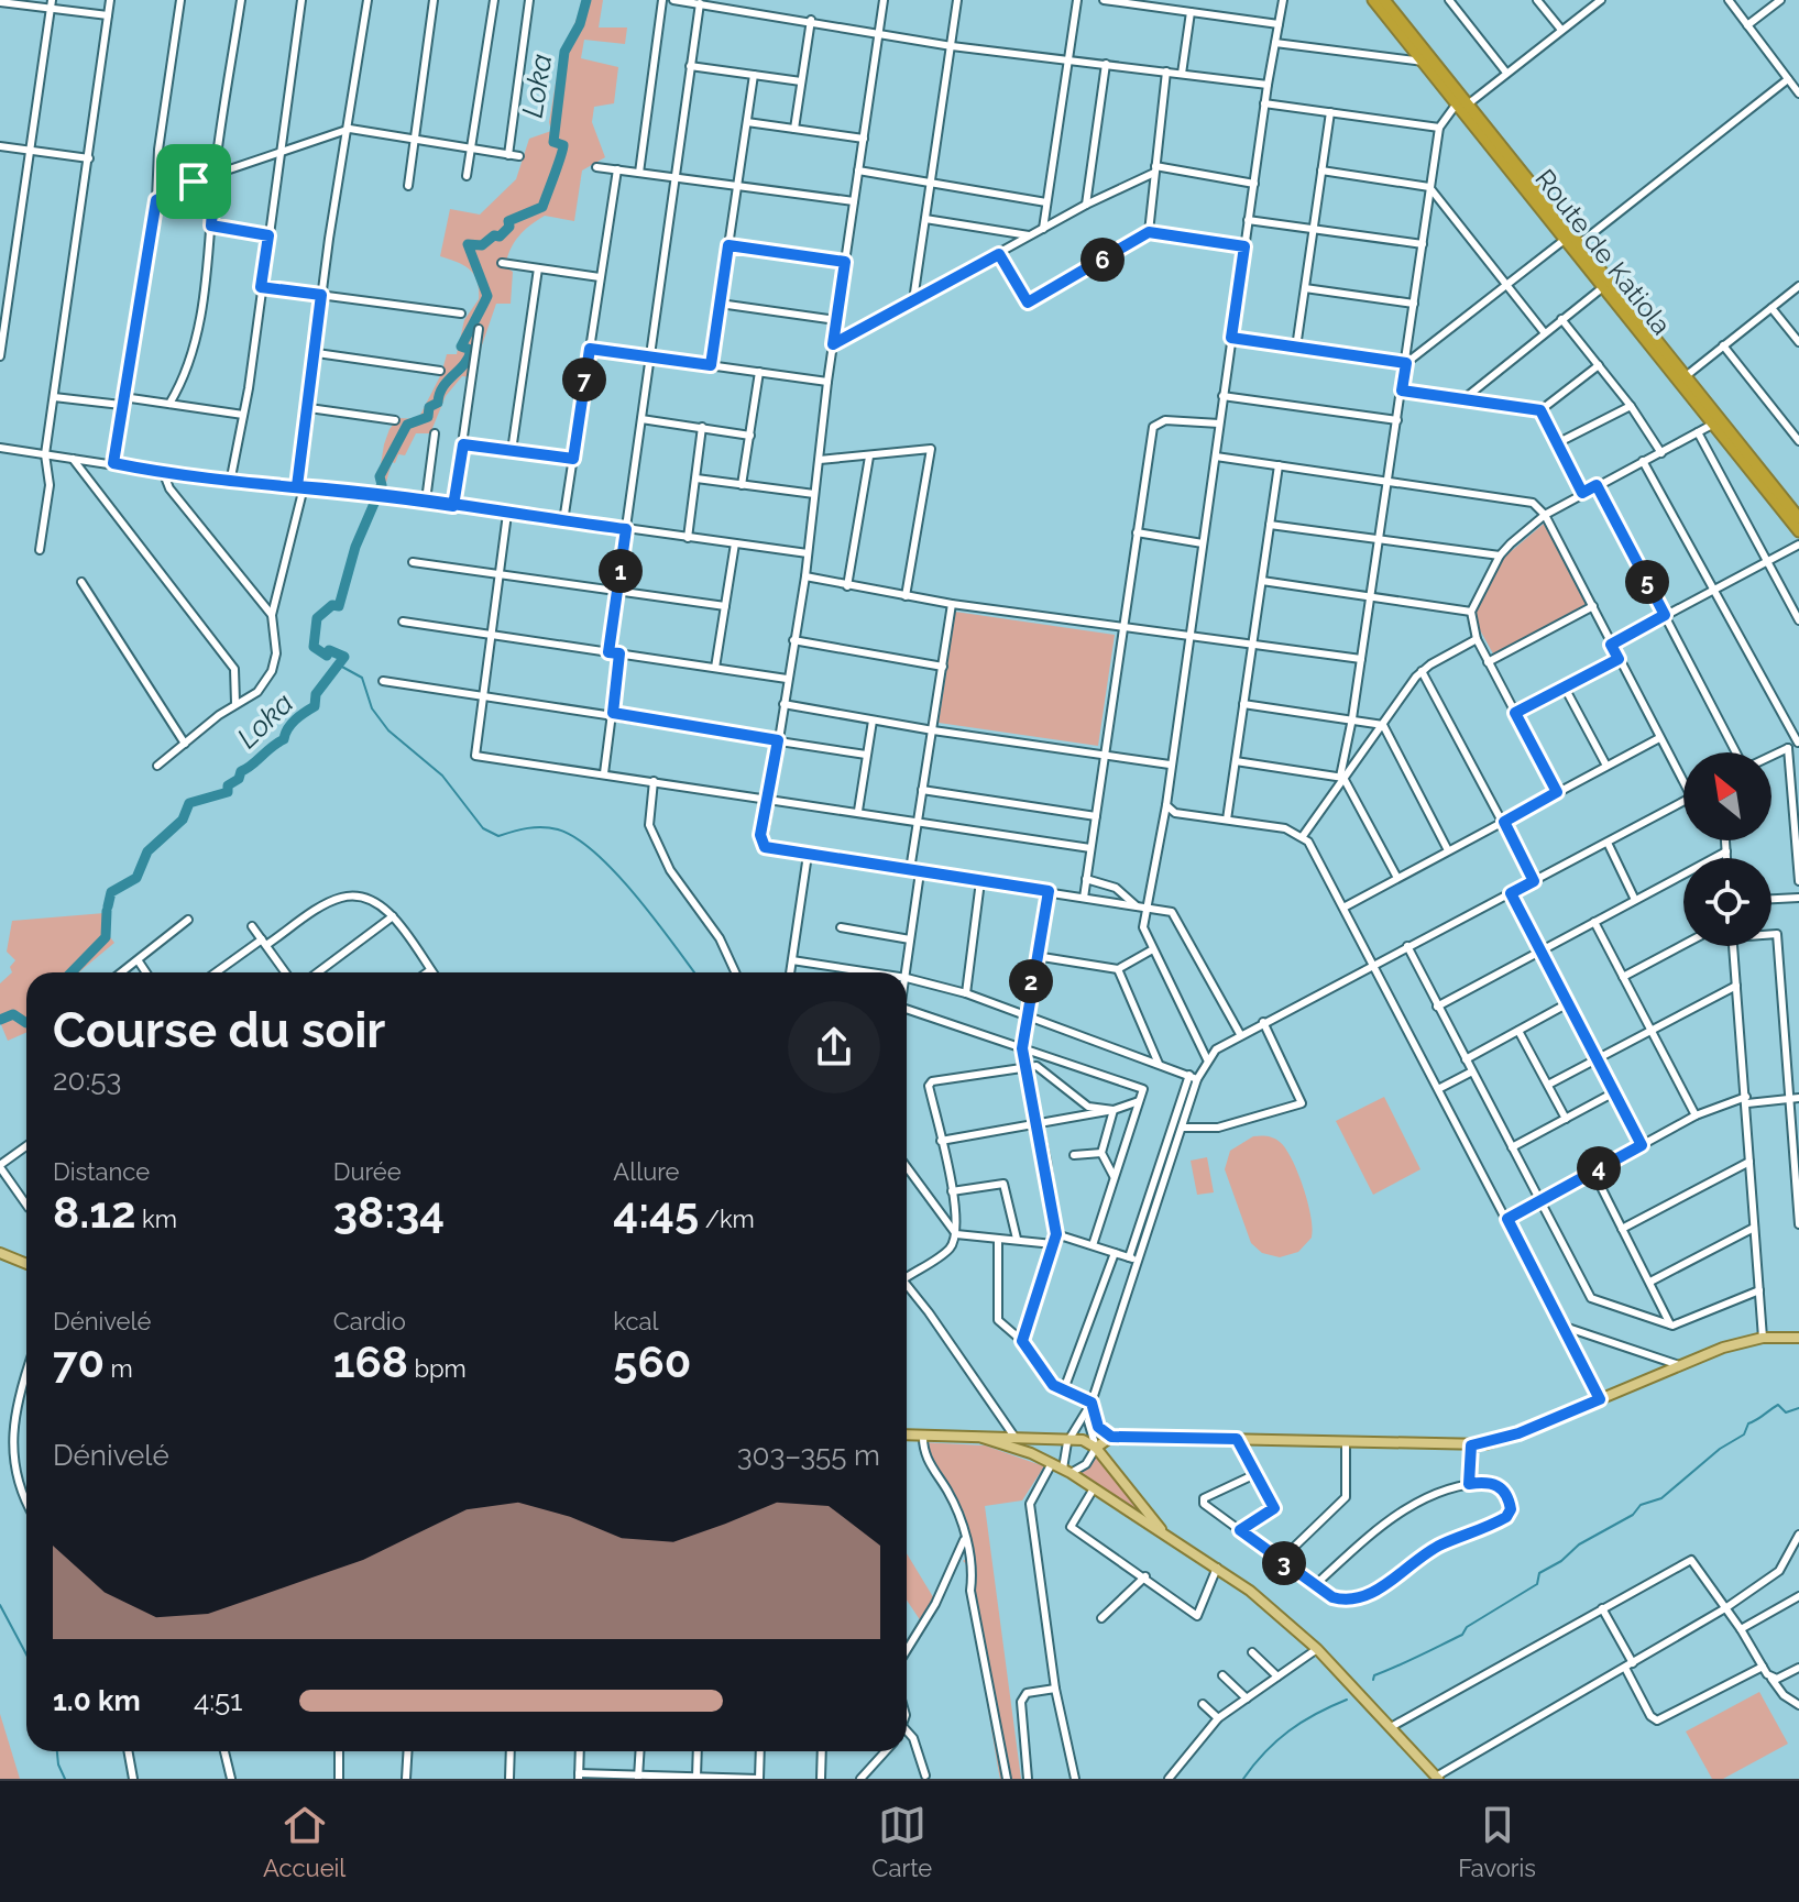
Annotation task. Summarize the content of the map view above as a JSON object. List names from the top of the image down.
{
  "streets": {
    "highway": ["Route de Katiola"]
  },
  "water": ["Loka"],
  "north": "top left",
  "page": {
    "pins": [
      "6",
      "7",
      "1",
      "5",
      "2",
      "4",
      "3"
    ],
    "heading": ["Course du soir", "20:53"],
    "stats": [
      ["Distance", "8.12 km"],
      ["Durée", "38:34"],
      ["Allure", "4:45 /km"],
      ["Dénivelé", "70 m"],
      ["Cardio", "168 bpm"],
      ["kcal", "560"]
    ],
    "chart": ["Dénivelé", "303–355 m"],
    "list": [
      {
        "name": "1.0 km",
        "note": "4:51"
      }
    ],
    "tabs": ["Accueil", "Carte", "Favoris"]
  }
}
